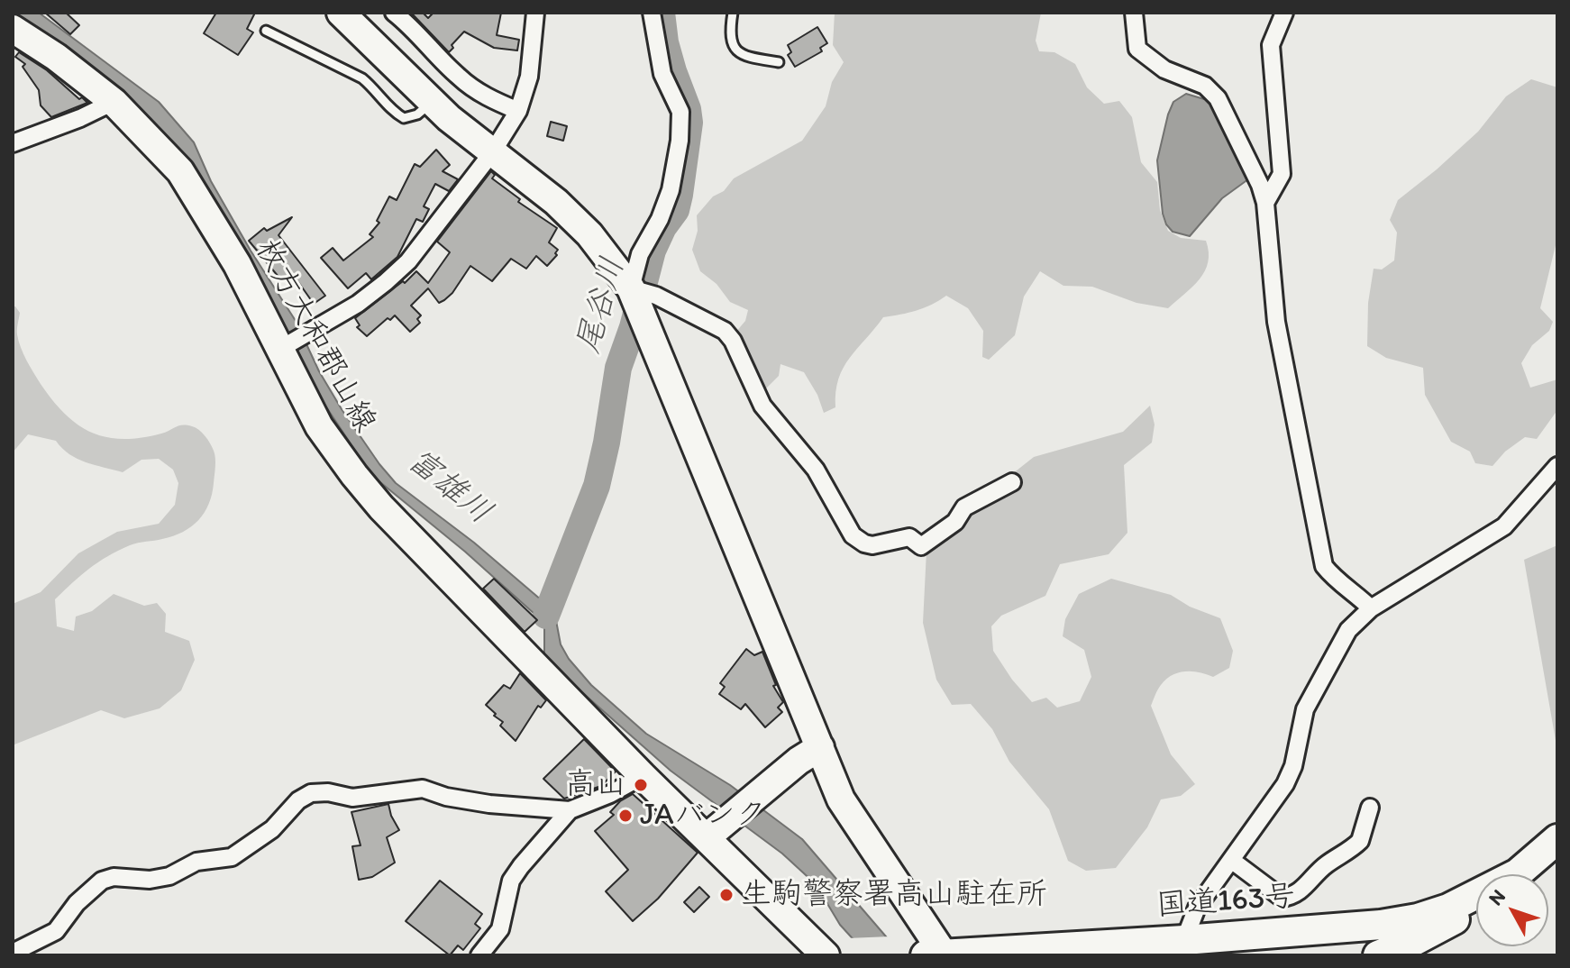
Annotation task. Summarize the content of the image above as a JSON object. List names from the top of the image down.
{
  "streets": {
    "highway": ["国道163号"],
    "main road": ["枚方大和郡山線"]
  },
  "water": ["尾谷川", "富雄川"],
  "places": ["高山", "JAバンク", "生駒警察署高山駐在所"],
  "north": "top left"
}
